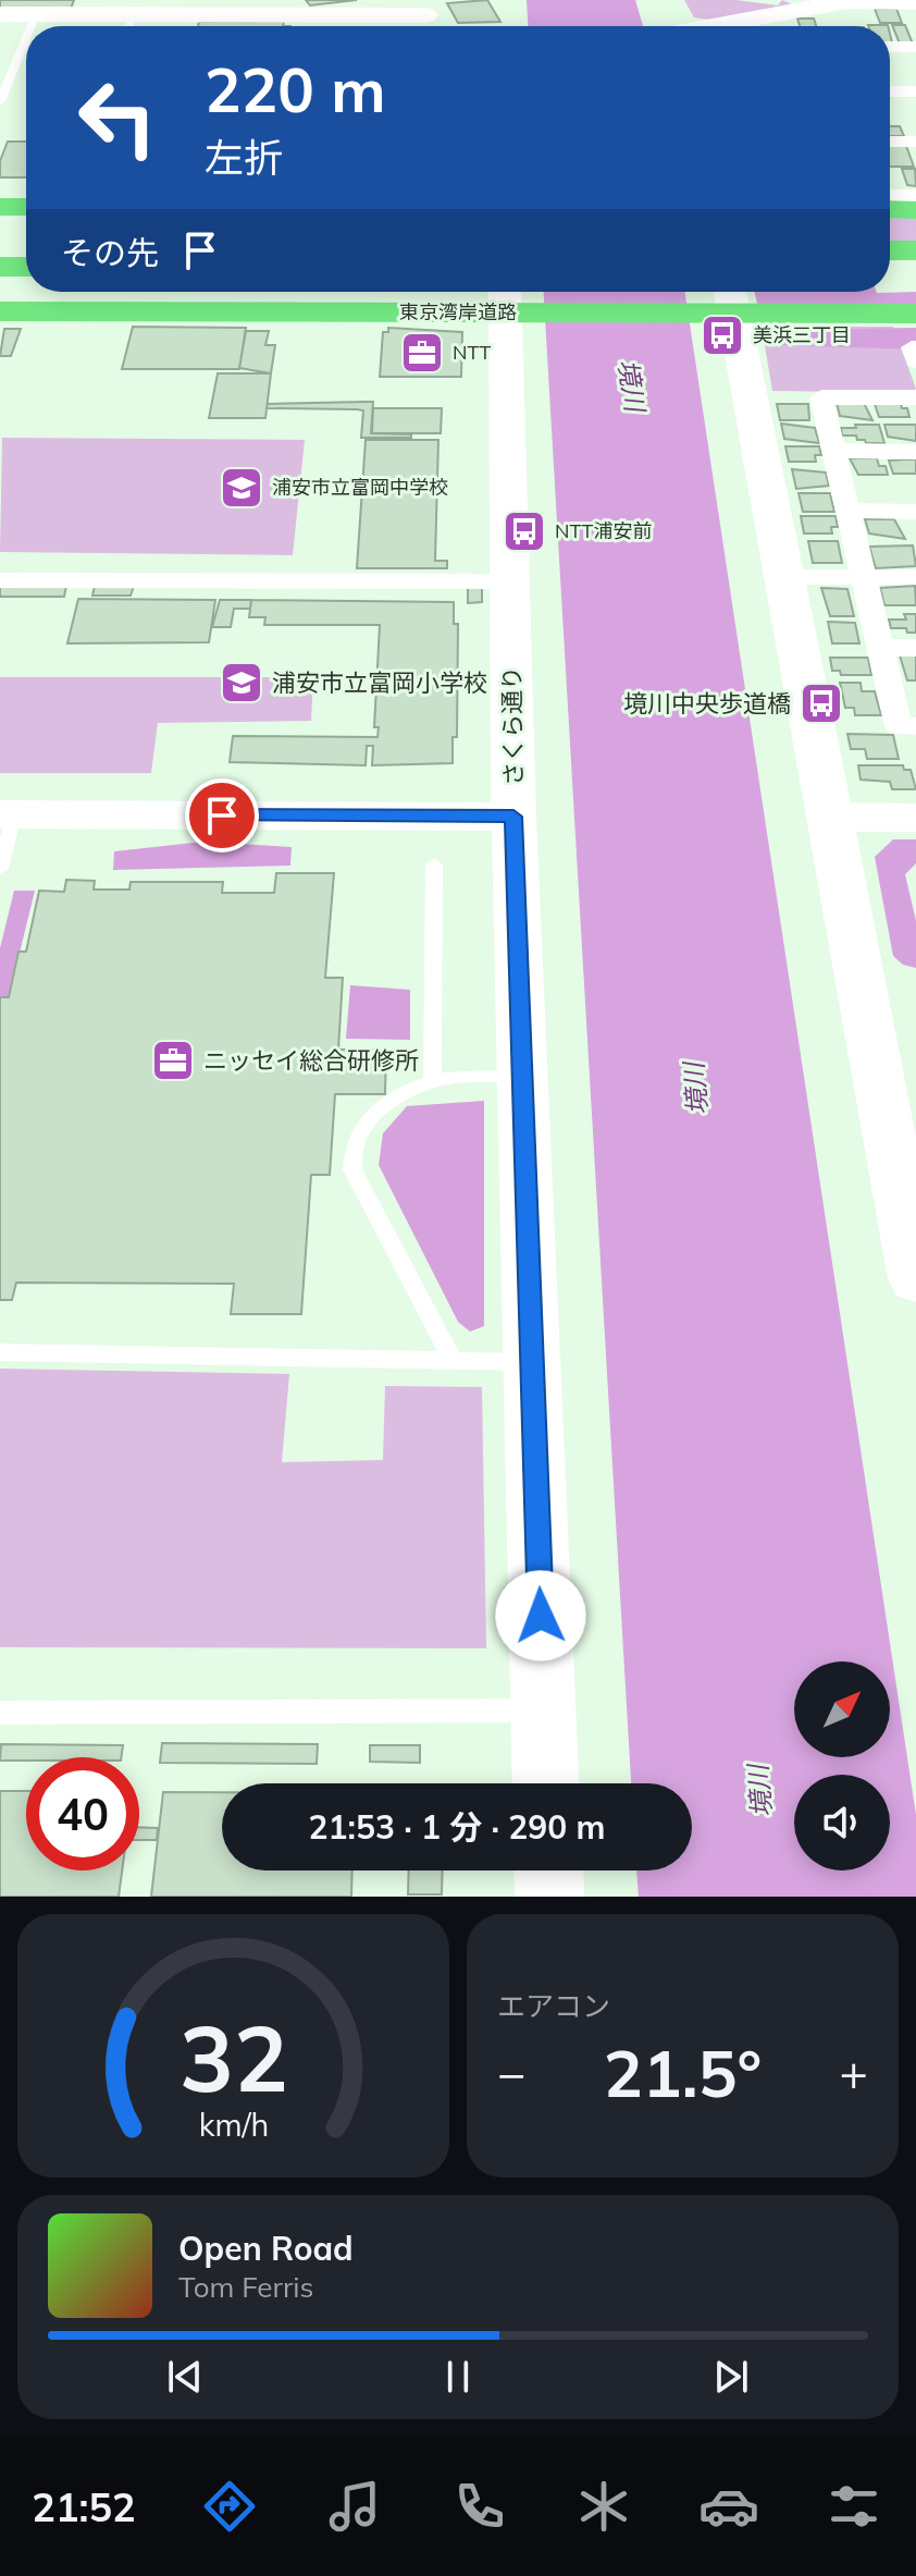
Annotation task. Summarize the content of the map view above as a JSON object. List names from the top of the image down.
{
  "streets": {
    "highway": ["東京湾岸道路"],
    "street": ["さくら通り"]
  },
  "water": ["境川"],
  "places": {
    "bus stop": ["美浜三丁目", "NTT浦安前", "境川中央歩道橋"],
    "office": ["NTT", "ニッセイ総合研修所"],
    "school or university": ["浦安市立富岡中学校", "浦安市立富岡小学校"]
  },
  "north": "top right",
  "page": {
    "turn": ["220 m", "左折"],
    "then": "その先",
    "limit": "40",
    "trip": "21:53 · 1 分 · 290 m",
    "tile": "エアコン",
    "heat": ["−", "21.5°", "+"],
    "song": ["Open Road", "Tom Ferris"],
    "tabs": "21:52",
    "gauge": ["32", "km/h"]
  }
}
